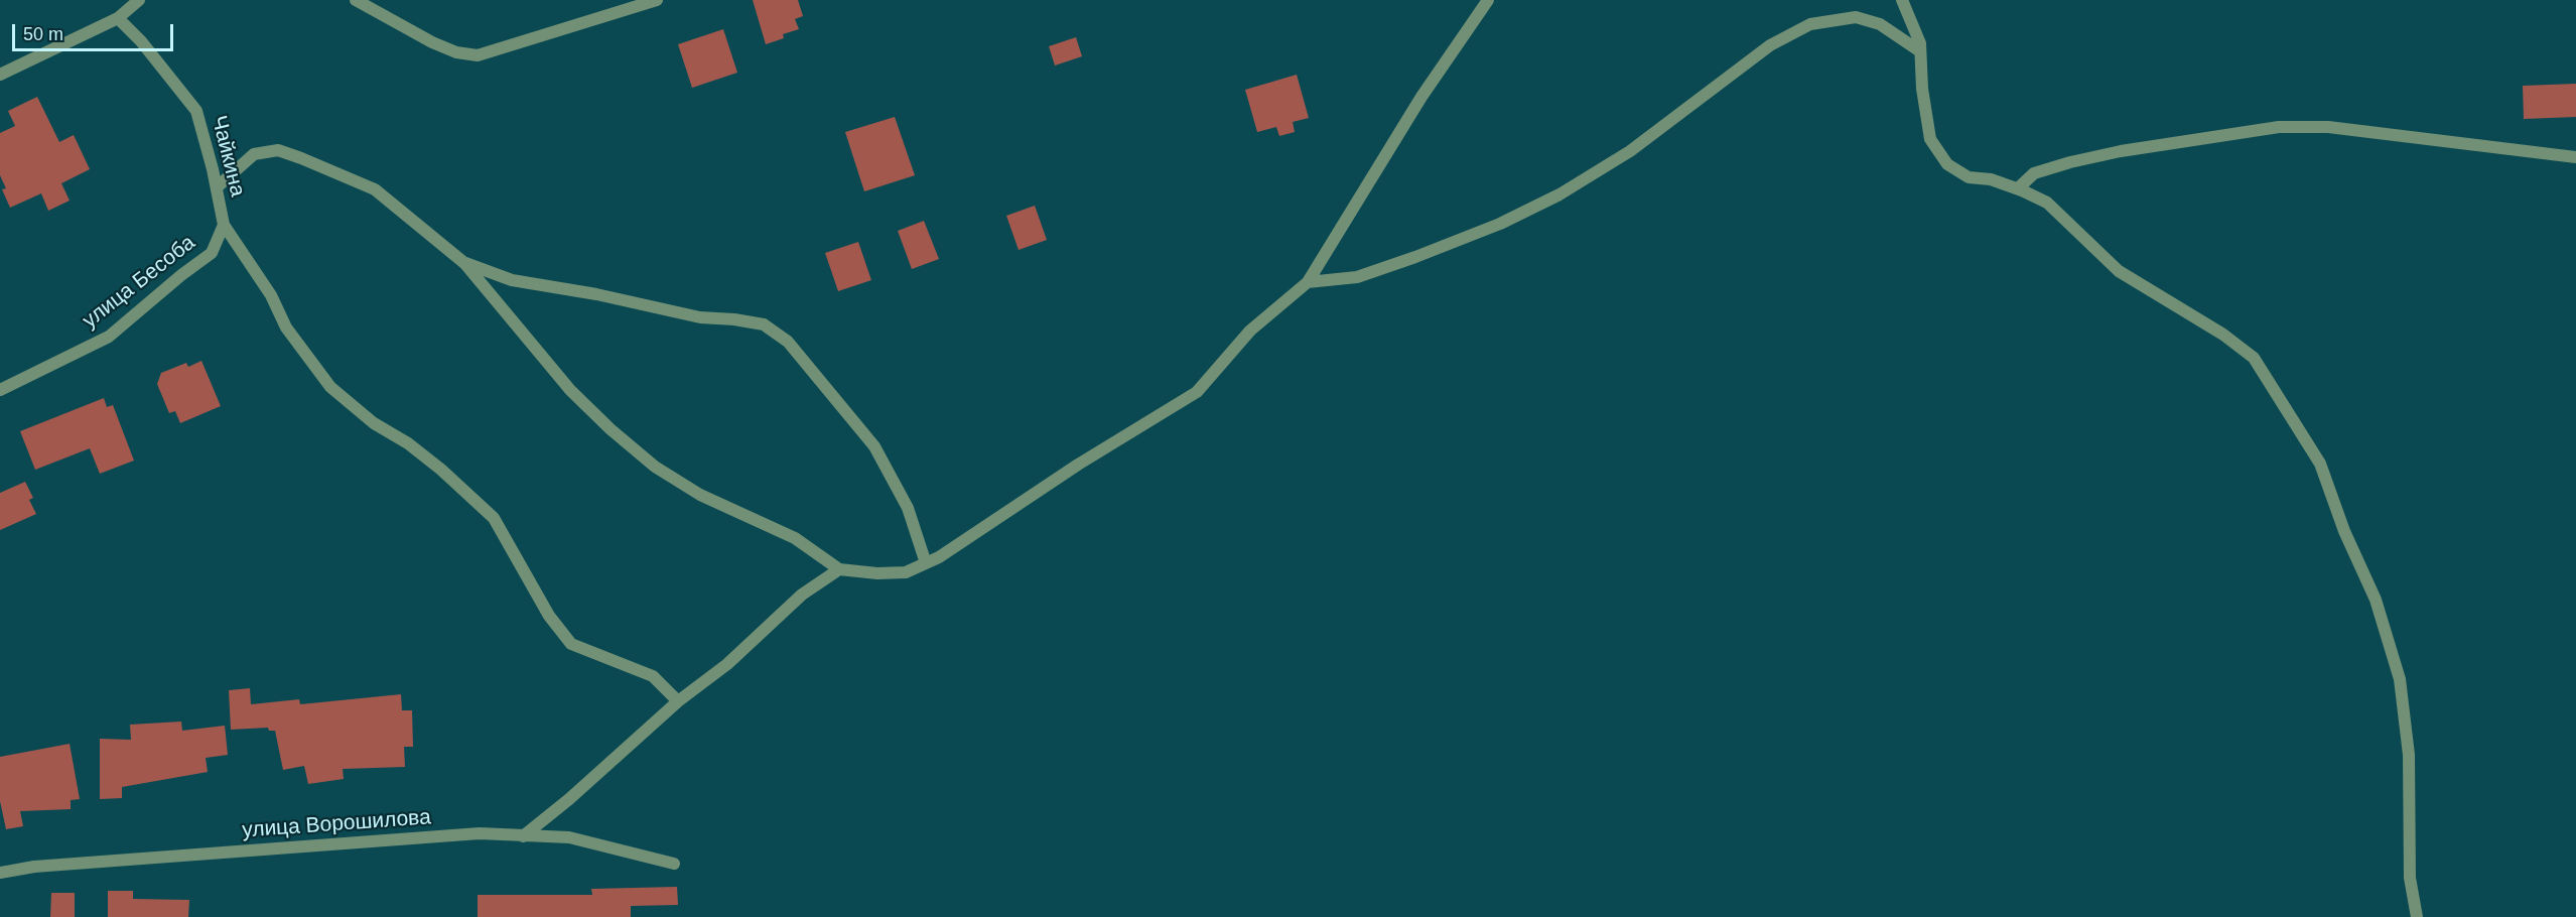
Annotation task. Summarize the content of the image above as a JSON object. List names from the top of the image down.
{
  "streets": {
    "street": ["Чайкина", "улица Бесоба", "улица Ворошилова"]
  },
  "crossings": [
    ["Чайкина", "улица Бесоба"]
  ],
  "scale_bar": "50 m"
}
